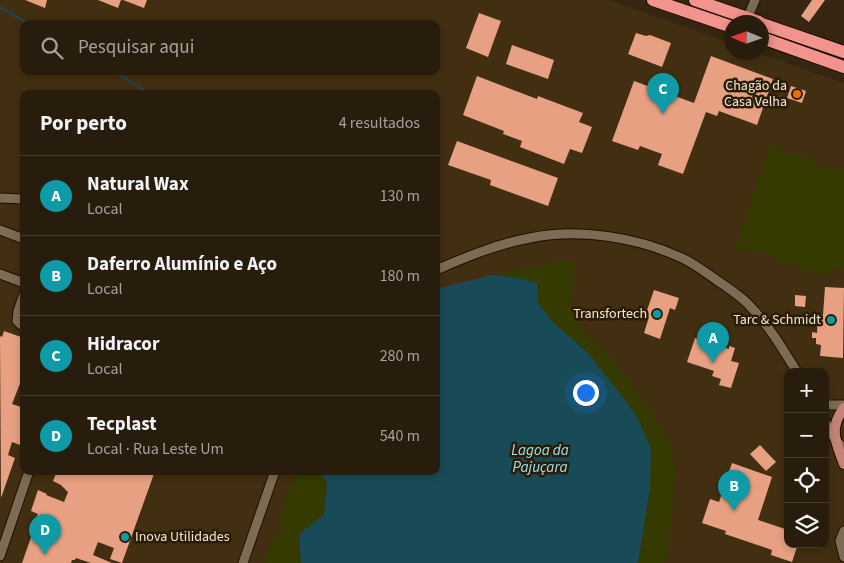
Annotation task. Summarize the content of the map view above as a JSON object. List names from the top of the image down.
{
  "water": ["Lagoa da Pajuçara"],
  "places": [
    "Chagão da Casa Velha",
    "Transfortech",
    "Tarc & Schmidt",
    "Inova Utilidades"
  ],
  "north": "left",
  "page": {
    "search": "Pesquisar aqui",
    "pins": [
      "C",
      "A",
      "B",
      "D"
    ],
    "heading": ["Por perto", "4 resultados"],
    "list": [
      {
        "mark": "A",
        "name": "Natural Wax",
        "note": "Local",
        "value": "130 m"
      },
      {
        "mark": "B",
        "name": "Daferro Alumínio e Aço",
        "note": "Local",
        "value": "180 m"
      },
      {
        "mark": "C",
        "name": "Hidracor",
        "note": "Local",
        "value": "280 m"
      },
      {
        "mark": "D",
        "name": "Tecplast",
        "note": "Local · Rua Leste Um",
        "value": "540 m"
      }
    ],
    "map_buttons": ["+", "−"]
  }
}
